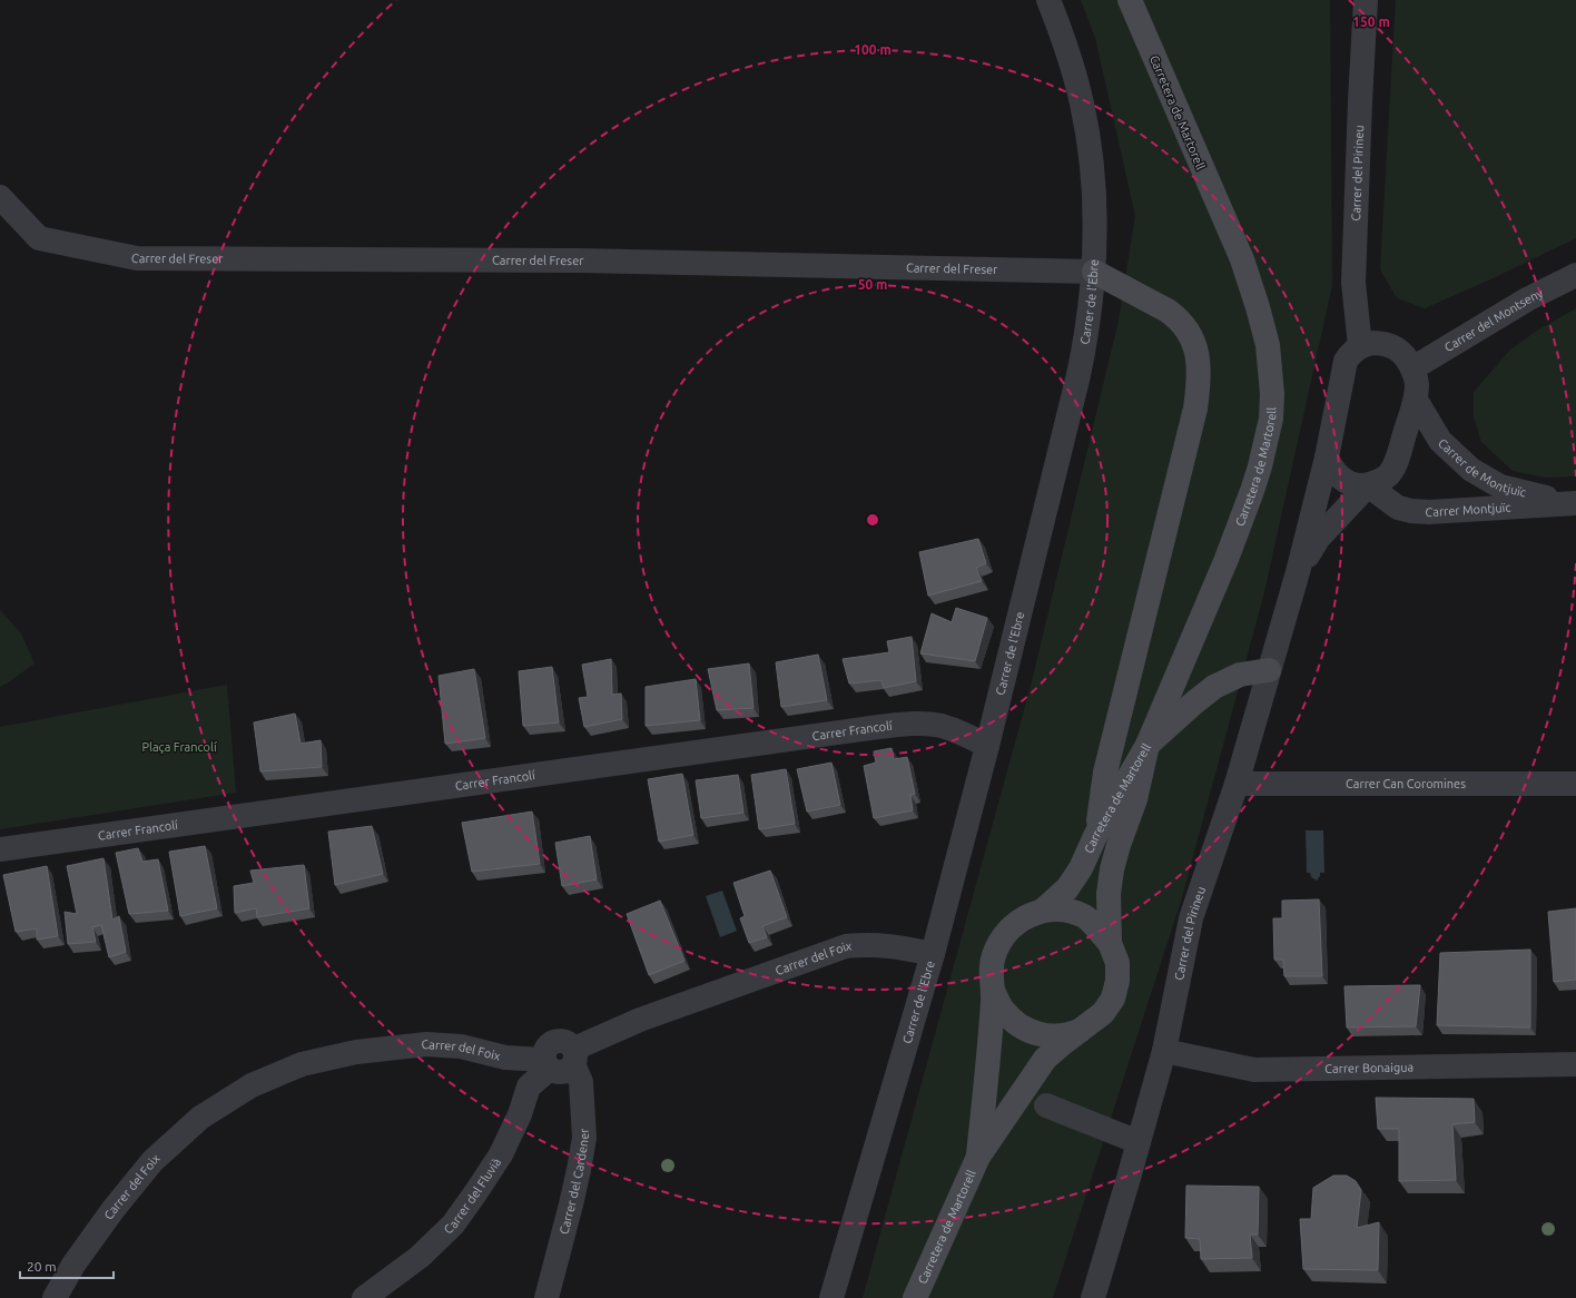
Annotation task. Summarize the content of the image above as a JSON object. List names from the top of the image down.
{
  "streets": {
    "main road": ["Carretera de Martorell"],
    "street": [
      "Carrer del Pirineu",
      "Carrer del Freser",
      "Carrer de l'Ebre",
      "Carrer del Montseny",
      "Carrer de Montjuïc",
      "Carrer Montjuïc",
      "Carrer Francolí",
      "Carrer Can Coromines",
      "Carrer del Foix",
      "Carrer Bonaigua",
      "Carrer del Cardener",
      "Carrer del Fluvià"
    ]
  },
  "crossings": [
    ["Carrer del Pirineu", "Carrer del Montseny"],
    ["Carrer del Pirineu", "Carrer de Montjuïc"],
    ["Carrer del Pirineu", "Carrer Montjuïc"],
    ["Carrer del Pirineu", "Carrer Can Coromines"],
    ["Carrer del Pirineu", "Carrer Bonaigua"],
    ["Carrer del Freser", "Carrer de l'Ebre"],
    ["Carrer de l'Ebre", "Carrer Francolí"],
    ["Carrer de l'Ebre", "Carrer del Foix"],
    ["Carrer de Montjuïc", "Carrer Montjuïc"],
    ["Carrer del Foix", "Carrer del Cardener"],
    ["Carrer del Foix", "Carrer del Fluvià"]
  ],
  "parks": ["Plaça Francolí"],
  "scale_bar": "20 m",
  "rings": ["150 m", "100 m", "50 m"]
}
